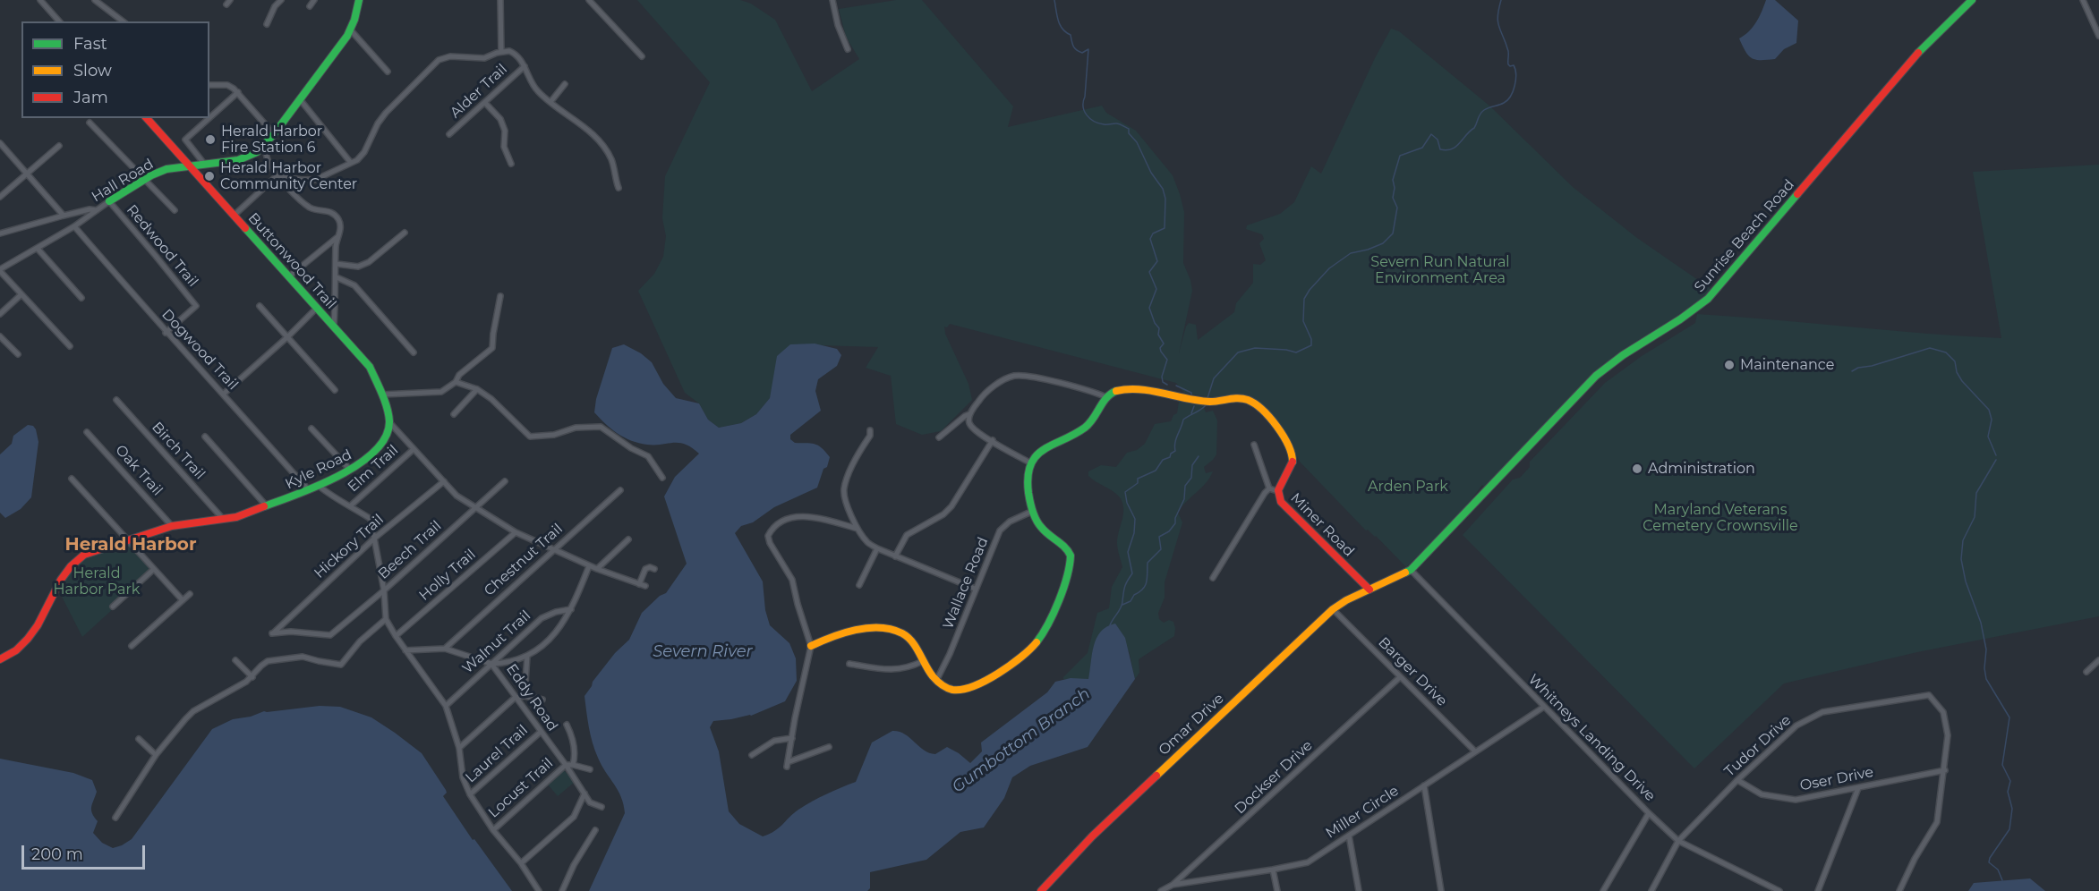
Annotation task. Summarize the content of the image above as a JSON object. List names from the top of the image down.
{
  "streets": {
    "street": [
      "Alder Trail",
      "Hall Road",
      "Sunrise Beach Road",
      "Redwood Trail",
      "Buttonwood Trail",
      "Dogwood Trail",
      "Birch Trail",
      "Elm Trail",
      "Kyle Road",
      "Oak Trail",
      "Miner Road",
      "Hickory Trail",
      "Beech Trail",
      "Chestnut Trail",
      "Holly Trail",
      "Wallace Road",
      "Walnut Trail",
      "Barger Drive",
      "Eddy Road",
      "Omar Drive",
      "Whitneys Landing Drive",
      "Tudor Drive",
      "Laurel Trail",
      "Dockser Drive",
      "Oser Drive",
      "Locust Trail",
      "Miller Circle"
    ]
  },
  "crossings": [
    ["Hall Road", "Redwood Trail"],
    ["Hall Road", "Buttonwood Trail"],
    ["Hall Road", "Dogwood Trail"],
    ["Sunrise Beach Road", "Miner Road"],
    ["Sunrise Beach Road", "Omar Drive"],
    ["Sunrise Beach Road", "Whitneys Landing Drive"],
    ["Redwood Trail", "Dogwood Trail"],
    ["Dogwood Trail", "Kyle Road"],
    ["Birch Trail", "Kyle Road"],
    ["Kyle Road", "Oak Trail"],
    ["Miner Road", "Omar Drive"],
    ["Hickory Trail", "Beech Trail"],
    ["Chestnut Trail", "Eddy Road"],
    ["Walnut Trail", "Eddy Road"],
    ["Barger Drive", "Omar Drive"],
    ["Barger Drive", "Dockser Drive"],
    ["Barger Drive", "Miller Circle"],
    ["Eddy Road", "Laurel Trail"],
    ["Eddy Road", "Locust Trail"],
    ["Whitneys Landing Drive", "Tudor Drive"],
    ["Whitneys Landing Drive", "Miller Circle"],
    ["Tudor Drive", "Oser Drive"],
    ["Dockser Drive", "Miller Circle"]
  ],
  "districts": ["Herald Harbor"],
  "water": ["Severn River", "Gumbottom Branch"],
  "parks": [
    "Severn Run Natural Environment Area",
    "Arden Park",
    "Maryland Veterans Cemetery Crownsville",
    "Herald Harbor Park"
  ],
  "places": [
    "Herald Harbor Fire Station 6",
    "Herald Harbor Community Center",
    "Maintenance",
    "Administration"
  ],
  "legend": ["Fast", "Slow", "Jam"],
  "scale_bar": "200 m"
}
